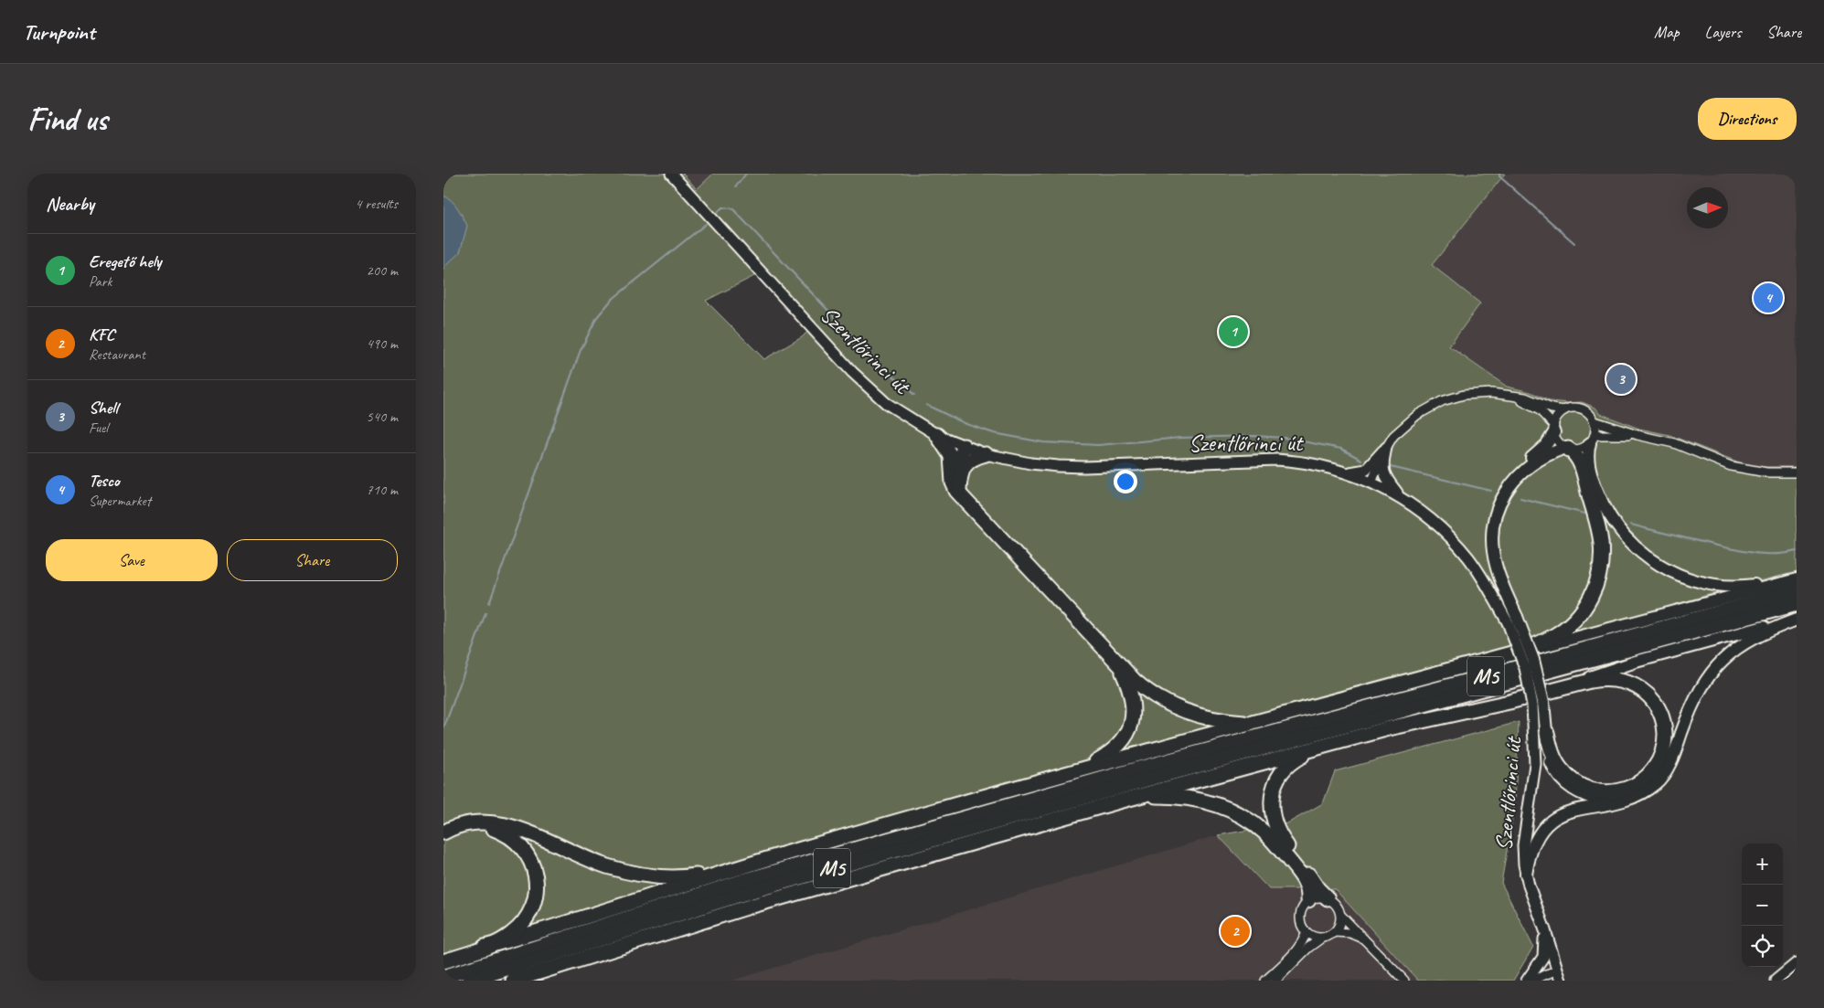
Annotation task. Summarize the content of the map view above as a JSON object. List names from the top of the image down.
{
  "streets": {
    "highway": ["M5"],
    "main road": ["Szentlőrinci út"]
  },
  "north": "right",
  "page": {
    "header": "Turnpoint",
    "nav": ["Map", "Layers", "Share"],
    "buttons": [
      "Directions",
      ["Save", "Share"]
    ],
    "title": "Find us",
    "heading": ["Nearby", "4 results"],
    "list": [
      {
        "mark": "1",
        "name": "Eregető hely",
        "note": "Park",
        "value": "200 m"
      },
      {
        "mark": "2",
        "name": "KFC",
        "note": "Restaurant",
        "value": "490 m"
      },
      {
        "mark": "3",
        "name": "Shell",
        "note": "Fuel",
        "value": "540 m"
      },
      {
        "mark": "4",
        "name": "Tesco",
        "note": "Supermarket",
        "value": "710 m"
      }
    ],
    "pins": [
      "4",
      "1",
      "3",
      "2"
    ],
    "map_buttons": ["+", "−"]
  }
}
